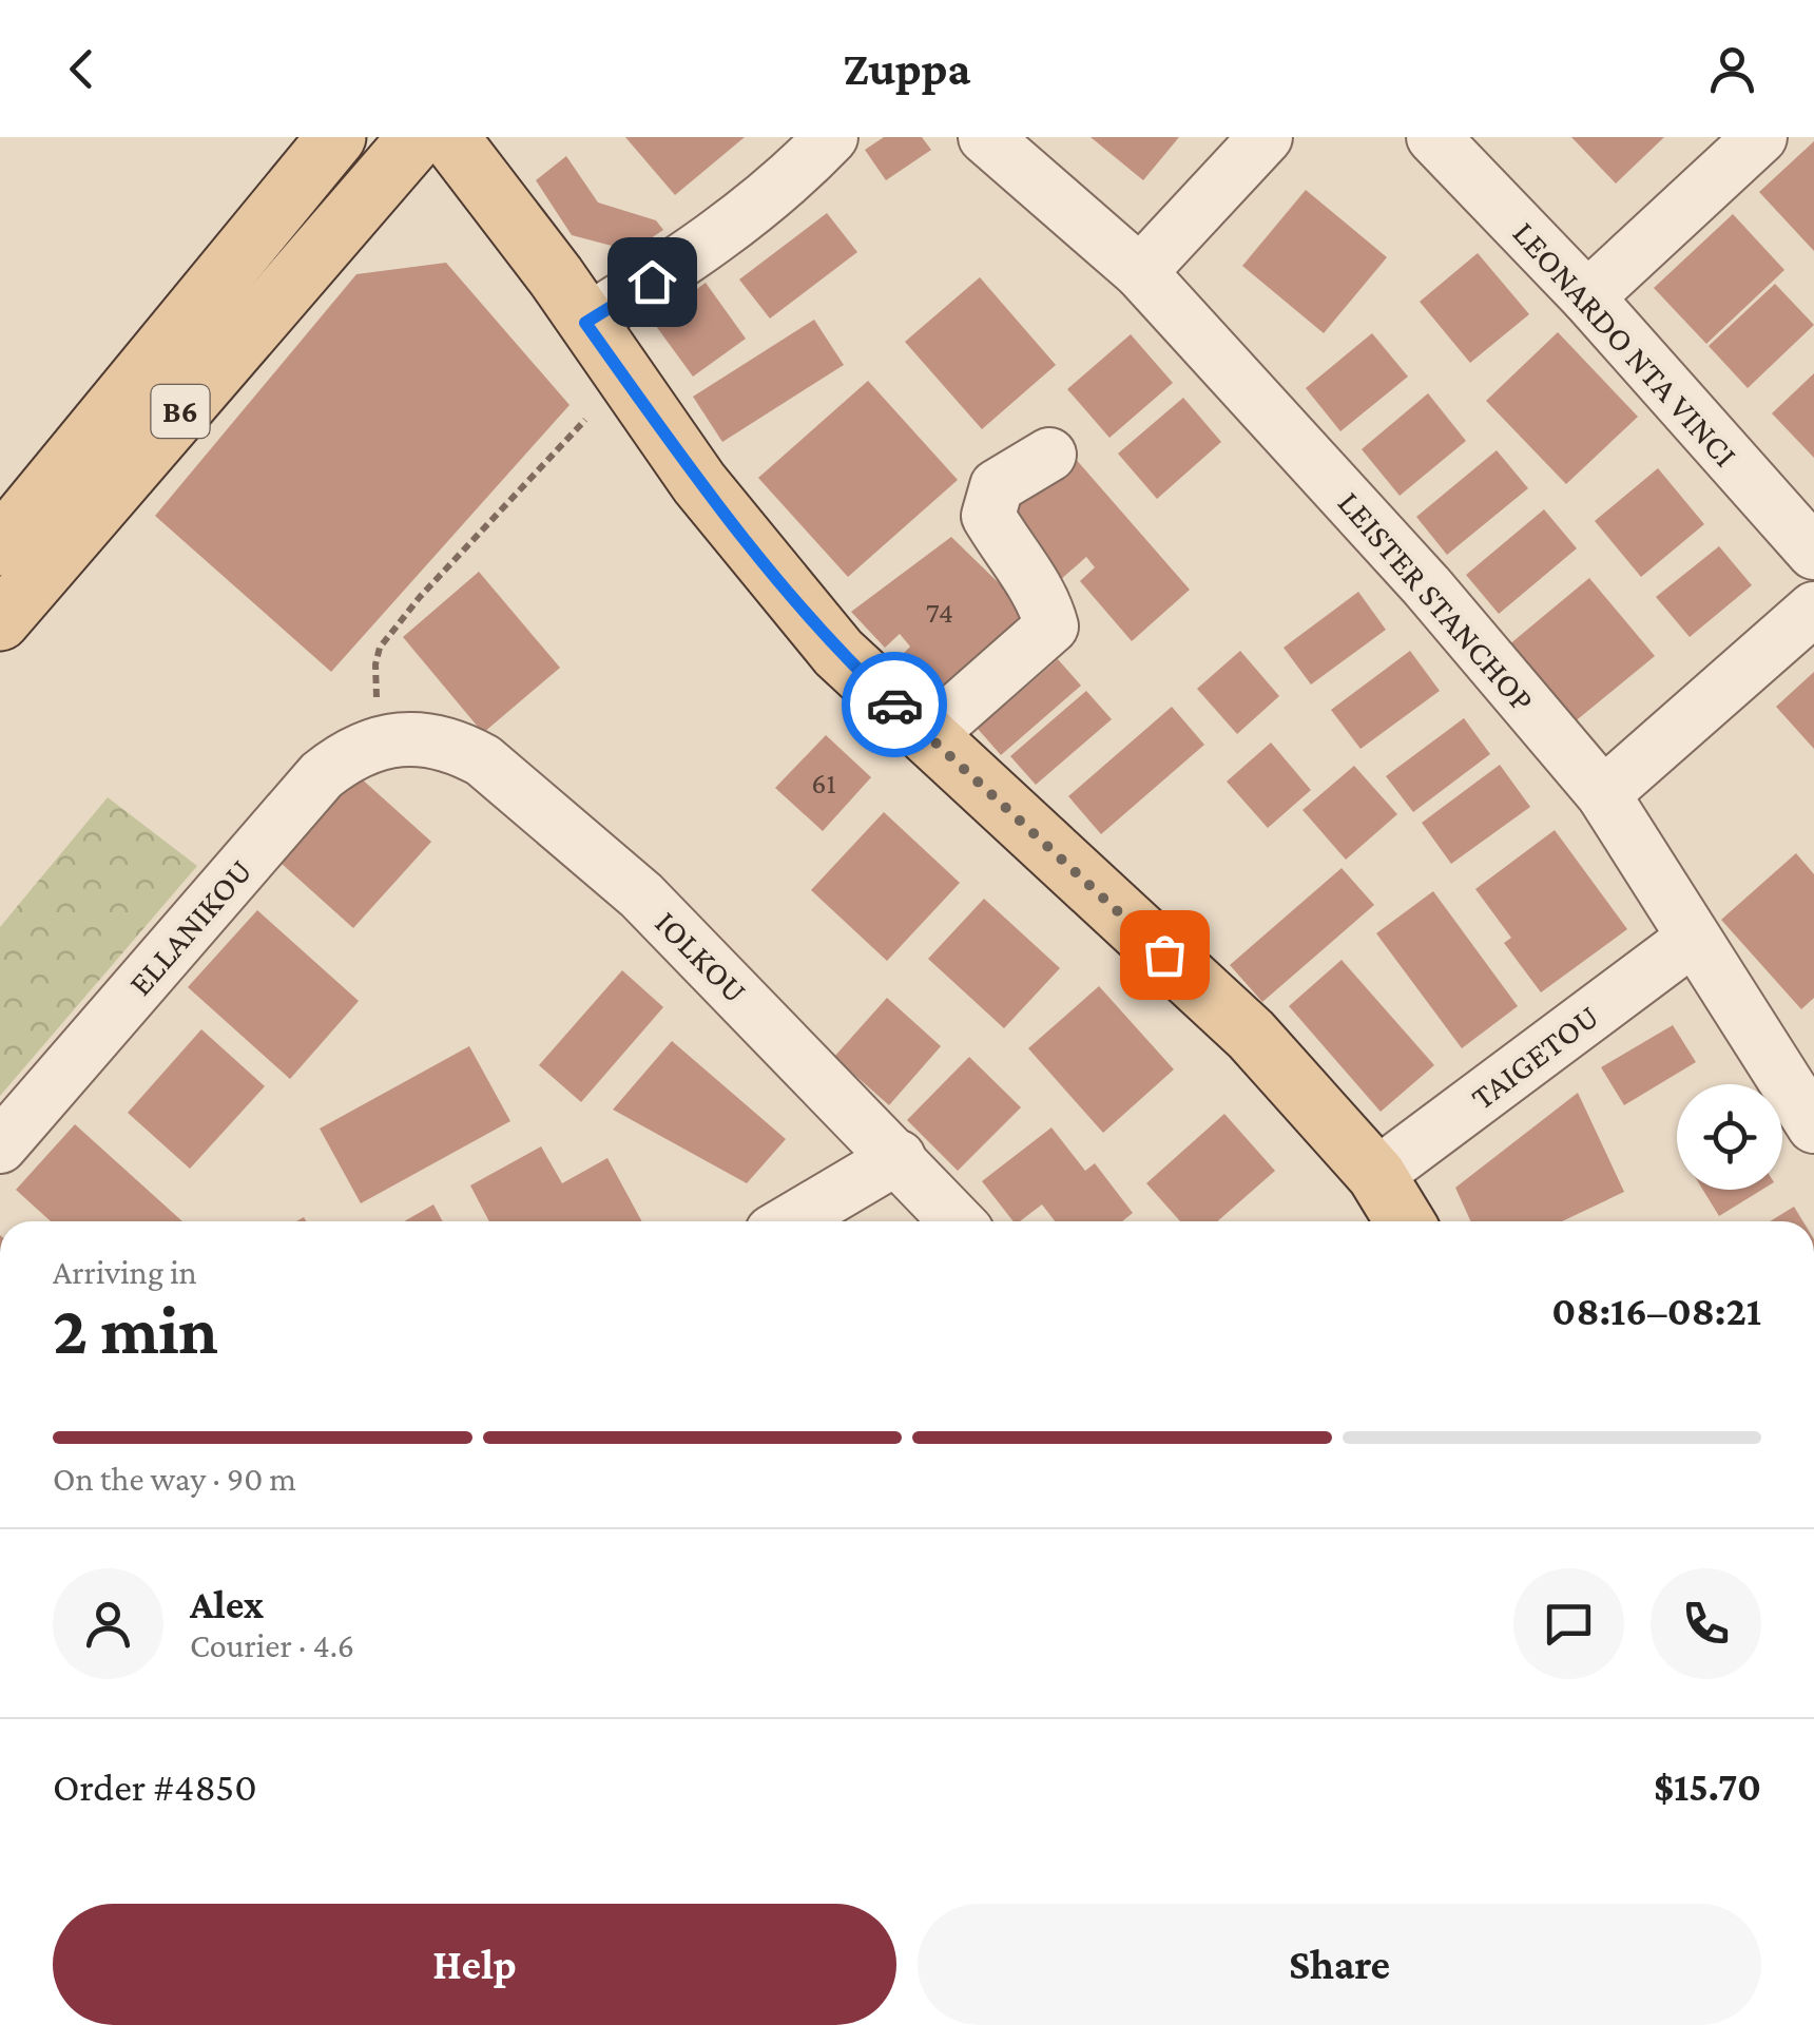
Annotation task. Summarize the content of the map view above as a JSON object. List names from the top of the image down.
{
  "streets": {
    "main road": ["B6"],
    "street": [
      "LEONARDO NTA VINCI",
      "LEISTER STANCHOP",
      "ELLANIKOU",
      "IOLKOU",
      "TAIGETOU"
    ]
  },
  "crossings": [
    ["LEISTER STANCHOP", "TAIGETOU"],
    ["ELLANIKOU", "IOLKOU"]
  ],
  "house_numbers": ["74", "61"],
  "page": {
    "header": "Zuppa",
    "heading": ["2 min", "Arriving in", "08:16–08:21"],
    "panel": [
      "Alex",
      "Courier · 4.6",
      "Order #4850",
      "$15.70"
    ],
    "bar": "On the way · 90 m",
    "buttons": ["Help", "Share"]
  }
}
